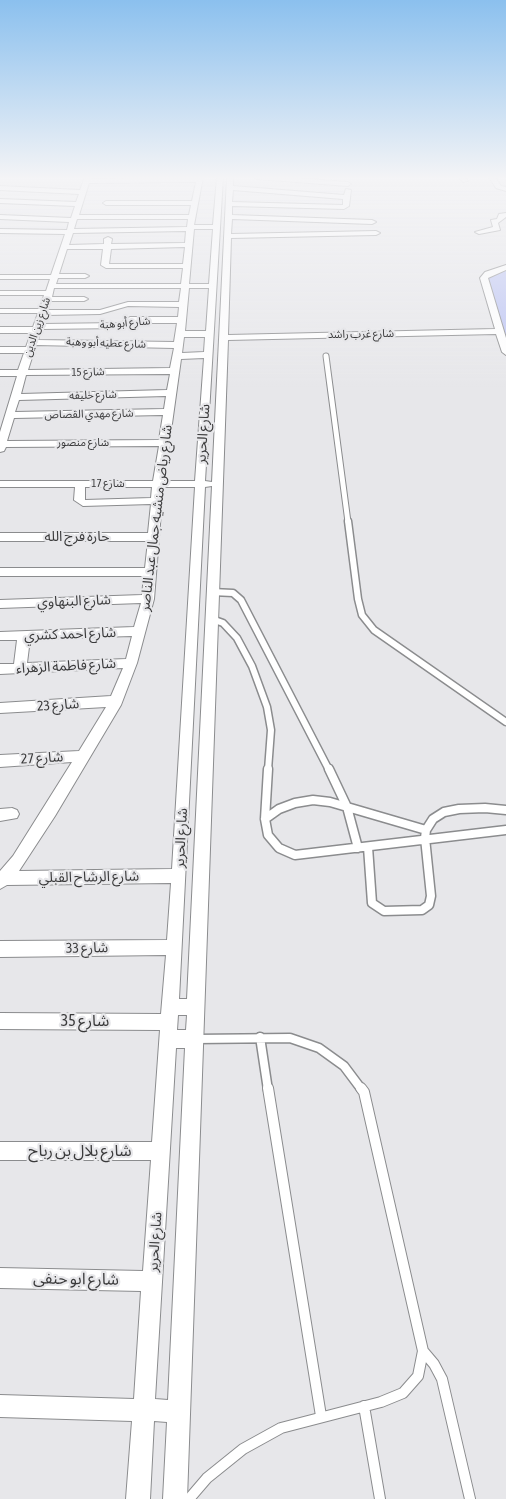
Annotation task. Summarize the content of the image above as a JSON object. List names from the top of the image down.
{
  "streets": {
    "street": [
      "شارع أبو هبة",
      "شارع زين الدين",
      "شارع غرب راشد",
      "شارع عطيه أبو وهبة",
      "شارع 15",
      "شارع خليفه",
      "شارع مهدي القصاص",
      "شارع الحرير",
      "شارع منصور",
      "شارع 17",
      "شارع رياض منشيه جمال عبد الناصر",
      "حارة فرج الله",
      "شارع البنهاوي",
      "شارع احمد كشري",
      "شارع فاطمة الزهراء",
      "شارع 23",
      "شارع 27",
      "شارع الرشاح القبلي",
      "شارع 33",
      "شارع 35",
      "شارع بلال بن رباح",
      "شارع ابو حنفى"
    ]
  },
  "crossings": [
    ["شارع أبو هبة", "شارع زين الدين"],
    ["شارع أبو هبة", "شارع رياض منشيه جمال عبد الناصر"],
    ["شارع زين الدين", "شارع عطيه أبو وهبة"],
    ["شارع زين الدين", "شارع 15"],
    ["شارع زين الدين", "شارع خليفه"],
    ["شارع زين الدين", "شارع مهدي القصاص"],
    ["شارع زين الدين", "شارع منصور"],
    ["شارع غرب راشد", "شارع عطيه أبو وهبة"],
    ["شارع غرب راشد", "شارع الحرير"],
    ["شارع غرب راشد", "شارع رياض منشيه جمال عبد الناصر"],
    ["شارع عطيه أبو وهبة", "شارع رياض منشيه جمال عبد الناصر"],
    ["شارع 15", "شارع رياض منشيه جمال عبد الناصر"],
    ["شارع خليفه", "شارع رياض منشيه جمال عبد الناصر"],
    ["شارع مهدي القصاص", "شارع رياض منشيه جمال عبد الناصر"],
    ["شارع الحرير", "شارع 17"],
    ["شارع الحرير", "شارع الرشاح القبلي"],
    ["شارع الحرير", "شارع 33"],
    ["شارع الحرير", "شارع 35"],
    ["شارع الحرير", "شارع بلال بن رباح"],
    ["شارع الحرير", "شارع ابو حنفى"],
    ["شارع منصور", "شارع رياض منشيه جمال عبد الناصر"],
    ["شارع 17", "شارع رياض منشيه جمال عبد الناصر"],
    ["شارع رياض منشيه جمال عبد الناصر", "حارة فرج الله"],
    ["شارع رياض منشيه جمال عبد الناصر", "شارع البنهاوي"],
    ["شارع رياض منشيه جمال عبد الناصر", "شارع احمد كشري"],
    ["شارع رياض منشيه جمال عبد الناصر", "شارع فاطمة الزهراء"],
    ["شارع رياض منشيه جمال عبد الناصر", "شارع 23"],
    ["شارع رياض منشيه جمال عبد الناصر", "شارع 27"],
    ["شارع رياض منشيه جمال عبد الناصر", "شارع الرشاح القبلي"]
  ]
}
